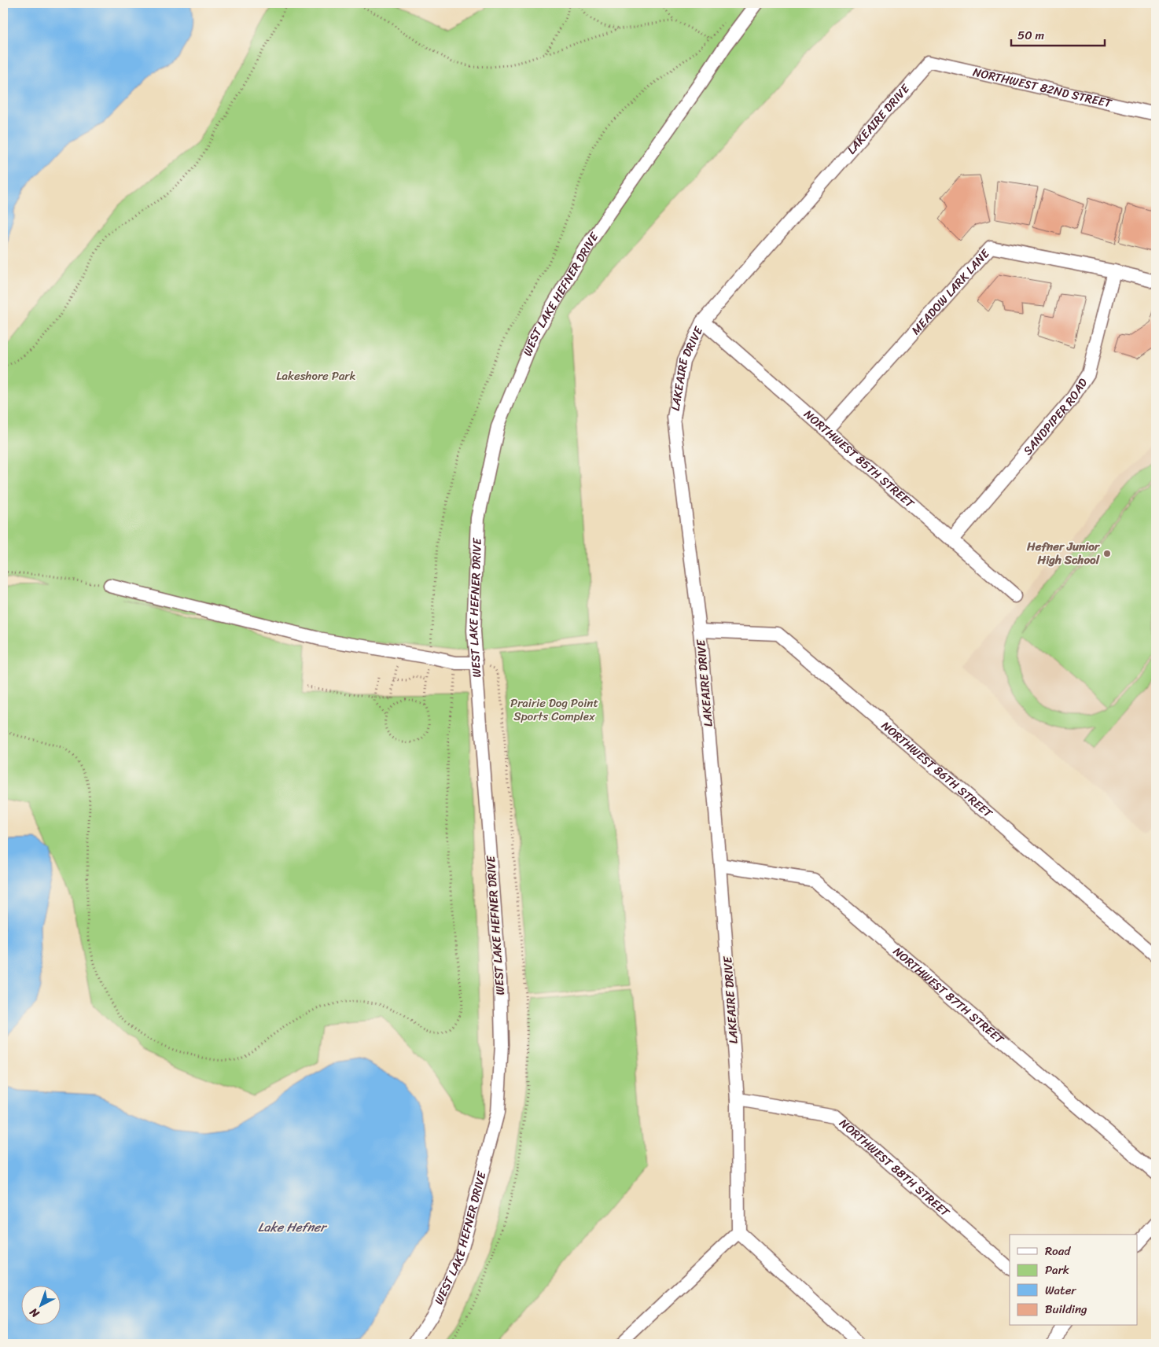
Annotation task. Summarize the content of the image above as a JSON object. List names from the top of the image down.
{
  "streets": {
    "street": [
      "NORTHWEST 82ND STREET",
      "LAKEAIRE DRIVE",
      "MEADOW LARK LANE",
      "WEST LAKE HEFNER DRIVE",
      "SANDPIPER ROAD",
      "NORTHWEST 85TH STREET",
      "NORTHWEST 86TH STREET",
      "NORTHWEST 87TH STREET",
      "NORTHWEST 88TH STREET"
    ]
  },
  "crossings": [
    ["NORTHWEST 82ND STREET", "LAKEAIRE DRIVE"],
    ["LAKEAIRE DRIVE", "NORTHWEST 85TH STREET"],
    ["LAKEAIRE DRIVE", "NORTHWEST 86TH STREET"],
    ["LAKEAIRE DRIVE", "NORTHWEST 87TH STREET"],
    ["LAKEAIRE DRIVE", "NORTHWEST 88TH STREET"],
    ["MEADOW LARK LANE", "SANDPIPER ROAD"],
    ["MEADOW LARK LANE", "NORTHWEST 85TH STREET"],
    ["SANDPIPER ROAD", "NORTHWEST 85TH STREET"]
  ],
  "water": ["Lake Hefner"],
  "parks": ["Lakeshore Park", "Prairie Dog Point Sports Complex"],
  "places": ["Hefner Junior High School"],
  "legend": [
    "Road",
    "Park",
    "Water",
    "Building"
  ],
  "scale_bar": "50 m",
  "north": "bottom left"
}
